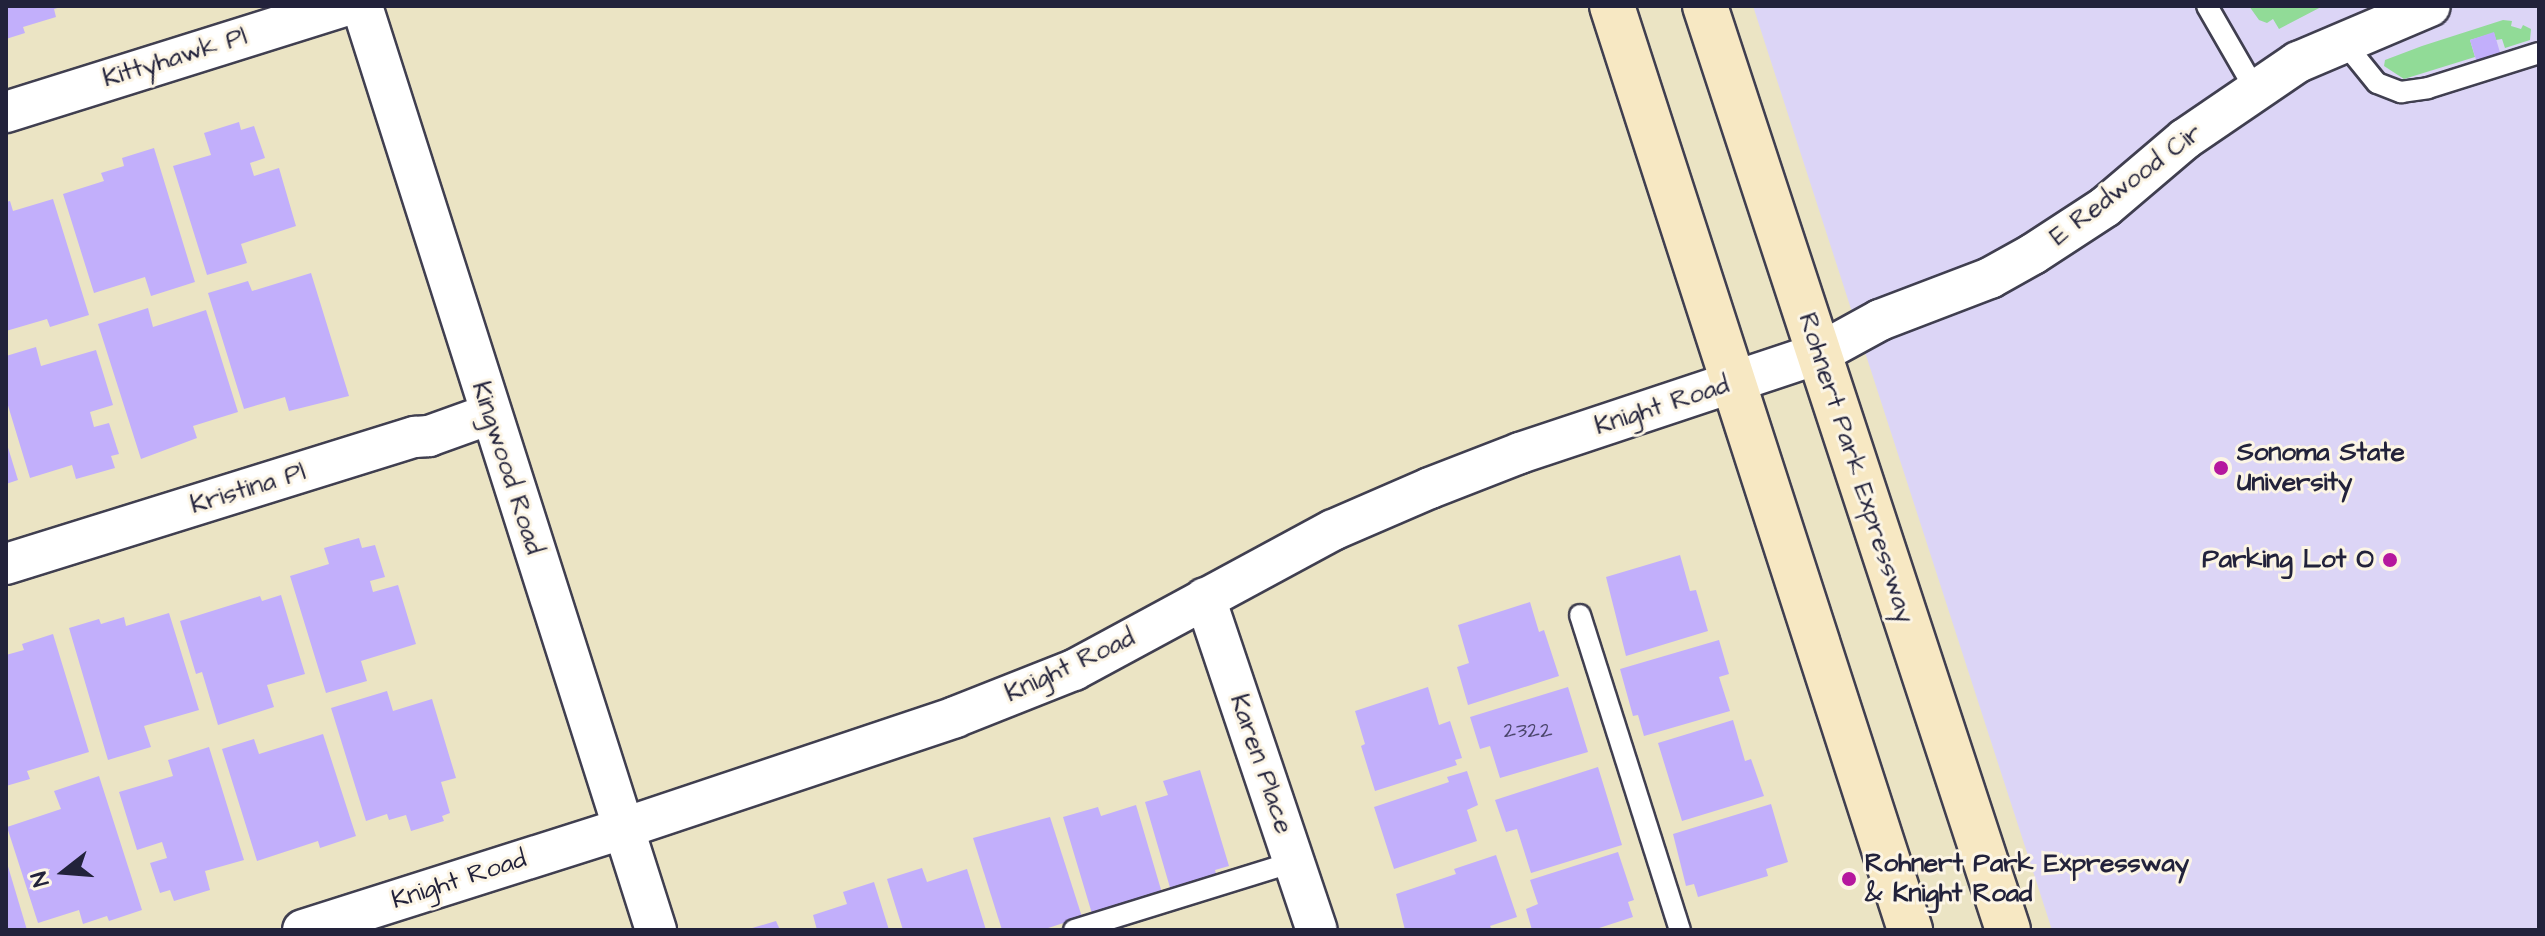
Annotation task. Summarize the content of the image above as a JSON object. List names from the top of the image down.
{
  "streets": {
    "main road": ["Rohnert Park Expressway"],
    "street": [
      "Kittyhawk Pl",
      "E Redwood Cir",
      "Knight Road",
      "Kingwood Road",
      "Kristina Pl",
      "Karen Place"
    ]
  },
  "crossings": [
    ["E Redwood Cir", "Knight Road"],
    ["E Redwood Cir", "Rohnert Park Expressway"],
    ["Knight Road", "Kingwood Road"],
    ["Knight Road", "Rohnert Park Expressway"],
    ["Knight Road", "Karen Place"],
    ["Kingwood Road", "Kristina Pl"]
  ],
  "places": ["Sonoma State University", "Parking Lot O", "Rohnert Park Expressway & Knight Road"],
  "house_numbers": ["2322"],
  "north": "left"
}
